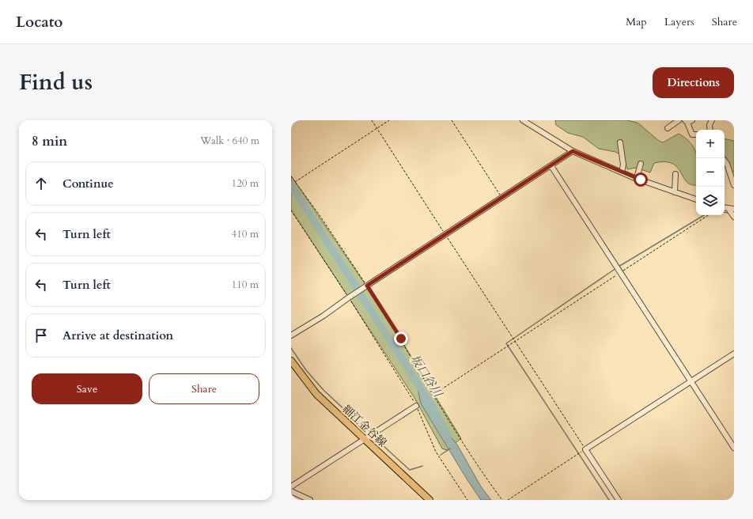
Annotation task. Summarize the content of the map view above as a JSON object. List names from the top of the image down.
{
  "streets": {
    "main road": ["細江金谷線"]
  },
  "water": ["坂口谷川"],
  "page": {
    "header": "Locato",
    "nav": ["Map", "Layers", "Share"],
    "title": "Find us",
    "buttons": [
      "Directions",
      ["Save", "Share"]
    ],
    "heading": ["8 min", "Walk · 640 m"],
    "map_buttons": ["+", "−"],
    "list": [
      ["Continue", "120 m"],
      ["Turn left", "410 m"],
      ["Turn left", "110 m"],
      "Arrive at destination"
    ]
  }
}
